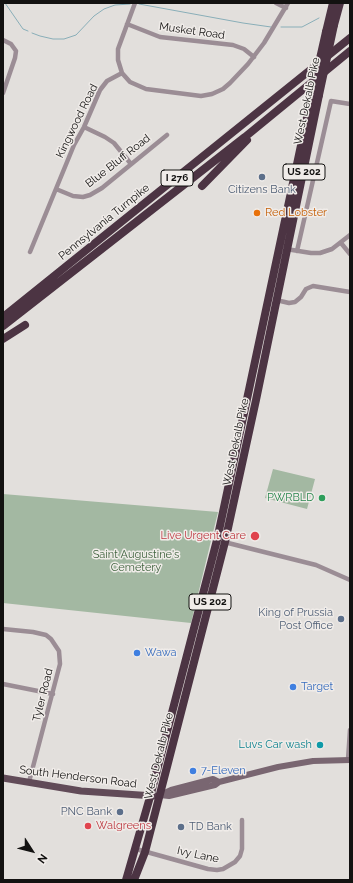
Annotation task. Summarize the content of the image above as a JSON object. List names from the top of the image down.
{
  "streets": {
    "highway": [
      "West Dekalb Pike",
      "US 202",
      "I 276",
      "Pennsylvania Turnpike"
    ],
    "main road": ["South Henderson Road"],
    "street": [
      "Musket Road",
      "Kingwood Road",
      "Blue Bluff Road",
      "Tyler Road",
      "Ivy Lane"
    ]
  },
  "crossings": [
    ["West Dekalb Pike", "South Henderson Road"],
    ["West Dekalb Pike", "Ivy Lane"],
    ["Kingwood Road", "Blue Bluff Road"],
    ["Tyler Road", "South Henderson Road"]
  ],
  "parks": ["Saint Augustine's Cemetery"],
  "places": [
    "Citizens Bank",
    "Red Lobster",
    "PWRBLD",
    "Live Urgent Care",
    "King of Prussia Post Office",
    "Wawa",
    "Target",
    "Luvs Car wash",
    "7-Eleven",
    "PNC Bank",
    "Walgreens",
    "TD Bank"
  ],
  "north": "bottom right"
}
